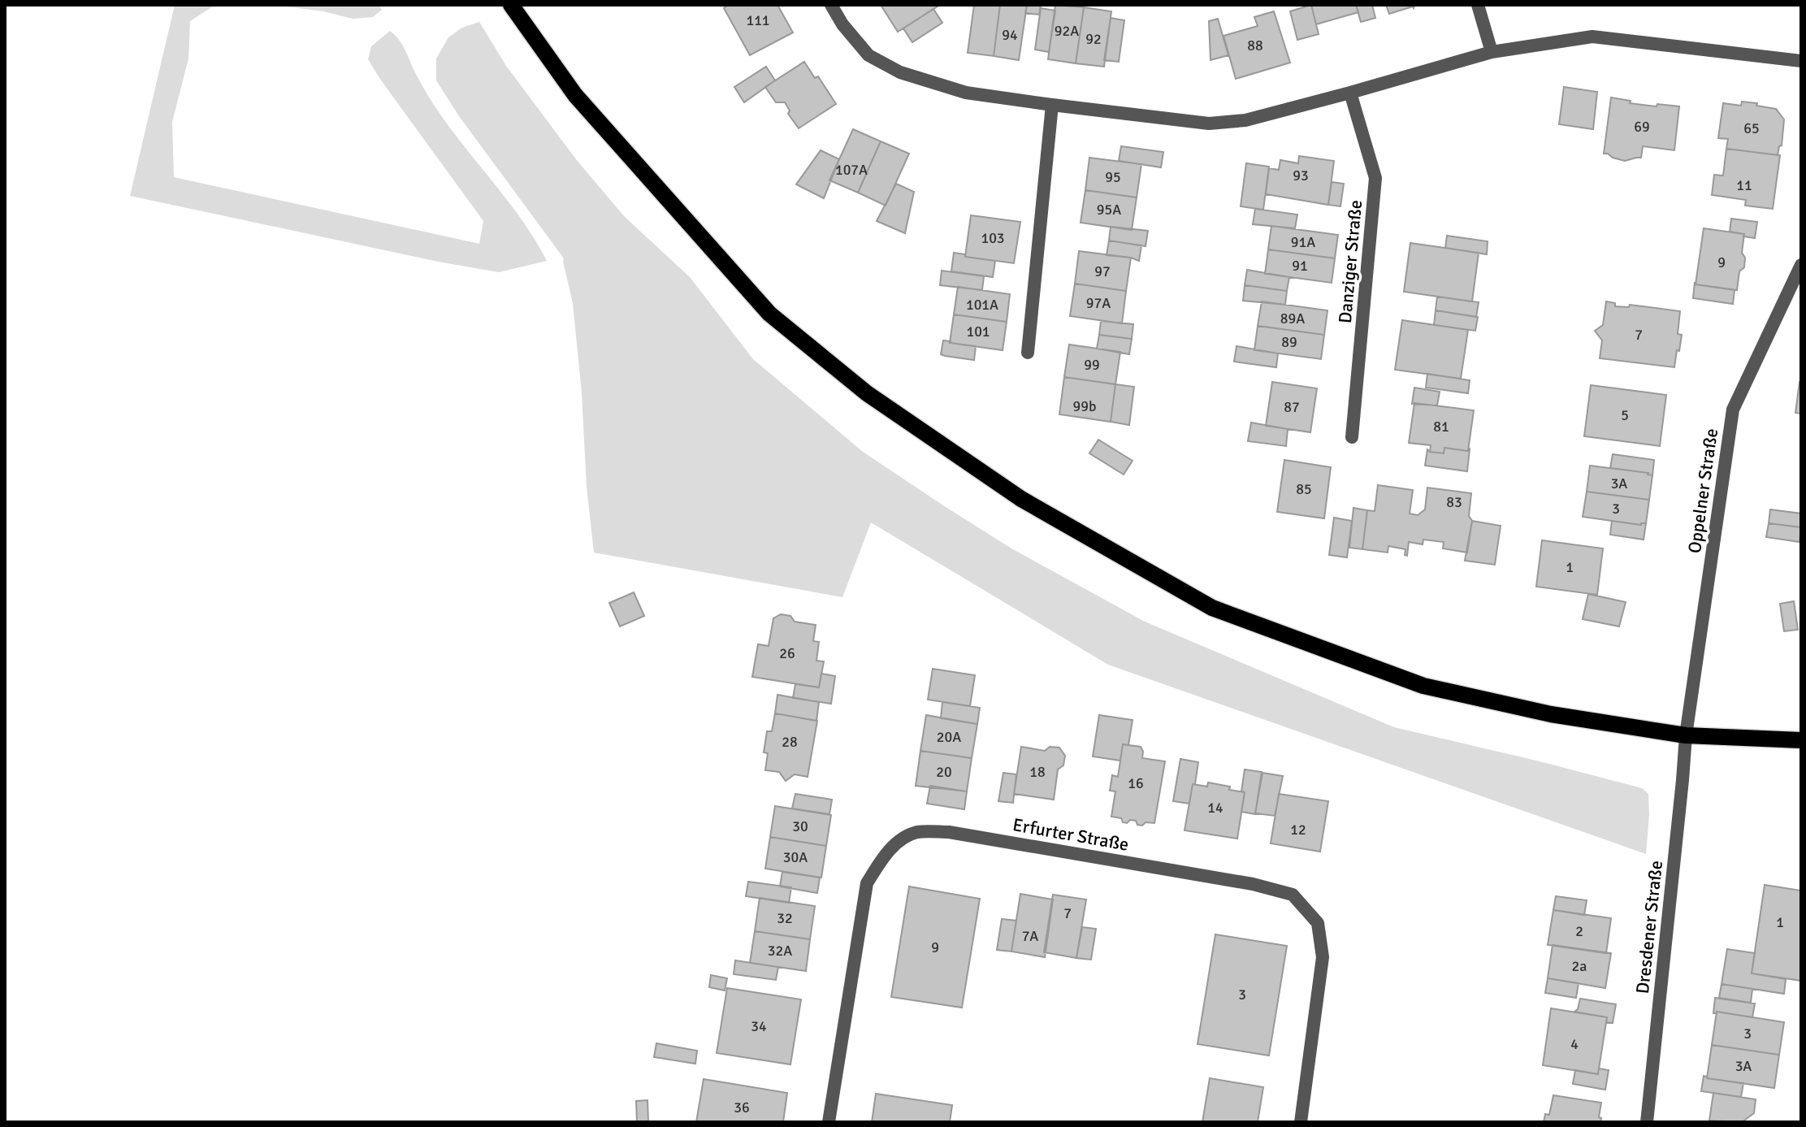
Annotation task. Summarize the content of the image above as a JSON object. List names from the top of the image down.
{
  "streets": {
    "street": [
      "Danziger Straße",
      "Oppelner Straße",
      "Erfurter Straße",
      "Dresdener Straße"
    ]
  },
  "crossings": [
    ["Oppelner Straße", "Dresdener Straße"]
  ],
  "house_numbers": [
    "111",
    "92A",
    "94",
    "92",
    "88",
    "69",
    "65",
    "107A",
    "93",
    "95",
    "11",
    "95A",
    "103",
    "91A",
    "9",
    "91",
    "97",
    "97A",
    "101A",
    "89A",
    "101",
    "7",
    "89",
    "99",
    "99b",
    "87",
    "5",
    "81",
    "3A",
    "85",
    "83",
    "3",
    "1",
    "26",
    "20A",
    "28",
    "20",
    "18",
    "16",
    "14",
    "30",
    "12",
    "30A",
    "7",
    "32",
    "1",
    "2",
    "7A",
    "9",
    "32A",
    "2a",
    "3",
    "34",
    "3",
    "4",
    "3A",
    "36"
  ]
}
